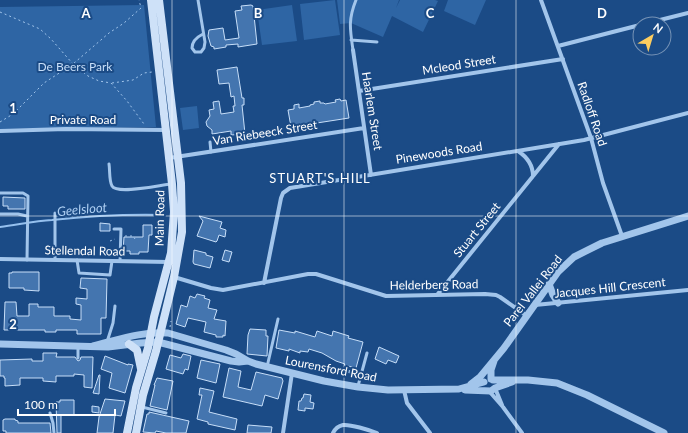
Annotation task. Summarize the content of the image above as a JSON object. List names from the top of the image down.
{
  "streets": {
    "main road": ["Main Road"],
    "street": [
      "Mcleod Street",
      "Haarlem Street",
      "Radloff Road",
      "Private Road",
      "Van Riebeeck Street",
      "Pinewoods Road",
      "Stuart Street",
      "Stellendal Road",
      "Helderberg Road",
      "Jacques Hill Crescent",
      "Parel Vallei Road",
      "Lourensford Road"
    ]
  },
  "crossings": [
    ["Mcleod Street", "Haarlem Street"],
    ["Mcleod Street", "Radloff Road"],
    ["Haarlem Street", "Van Riebeeck Street"],
    ["Haarlem Street", "Pinewoods Road"],
    ["Radloff Road", "Pinewoods Road"],
    ["Radloff Road", "Parel Vallei Road"],
    ["Private Road", "Main Road"],
    ["Van Riebeeck Street", "Main Road"],
    ["Pinewoods Road", "Stuart Street"],
    ["Pinewoods Road", "Helderberg Road"],
    ["Main Road", "Stellendal Road"],
    ["Main Road", "Helderberg Road"],
    ["Main Road", "Lourensford Road"],
    ["Stuart Street", "Helderberg Road"],
    ["Helderberg Road", "Parel Vallei Road"],
    ["Jacques Hill Crescent", "Parel Vallei Road"],
    ["Parel Vallei Road", "Lourensford Road"]
  ],
  "districts": ["STUART'S HILL"],
  "water": ["Geelsloot"],
  "parks": ["De Beers Park"],
  "scale_bar": "100 m",
  "north": "top right",
  "grid": {
    "columns": [
      "A",
      "B",
      "C",
      "D"
    ],
    "rows": ["1", "2"]
  }
}
